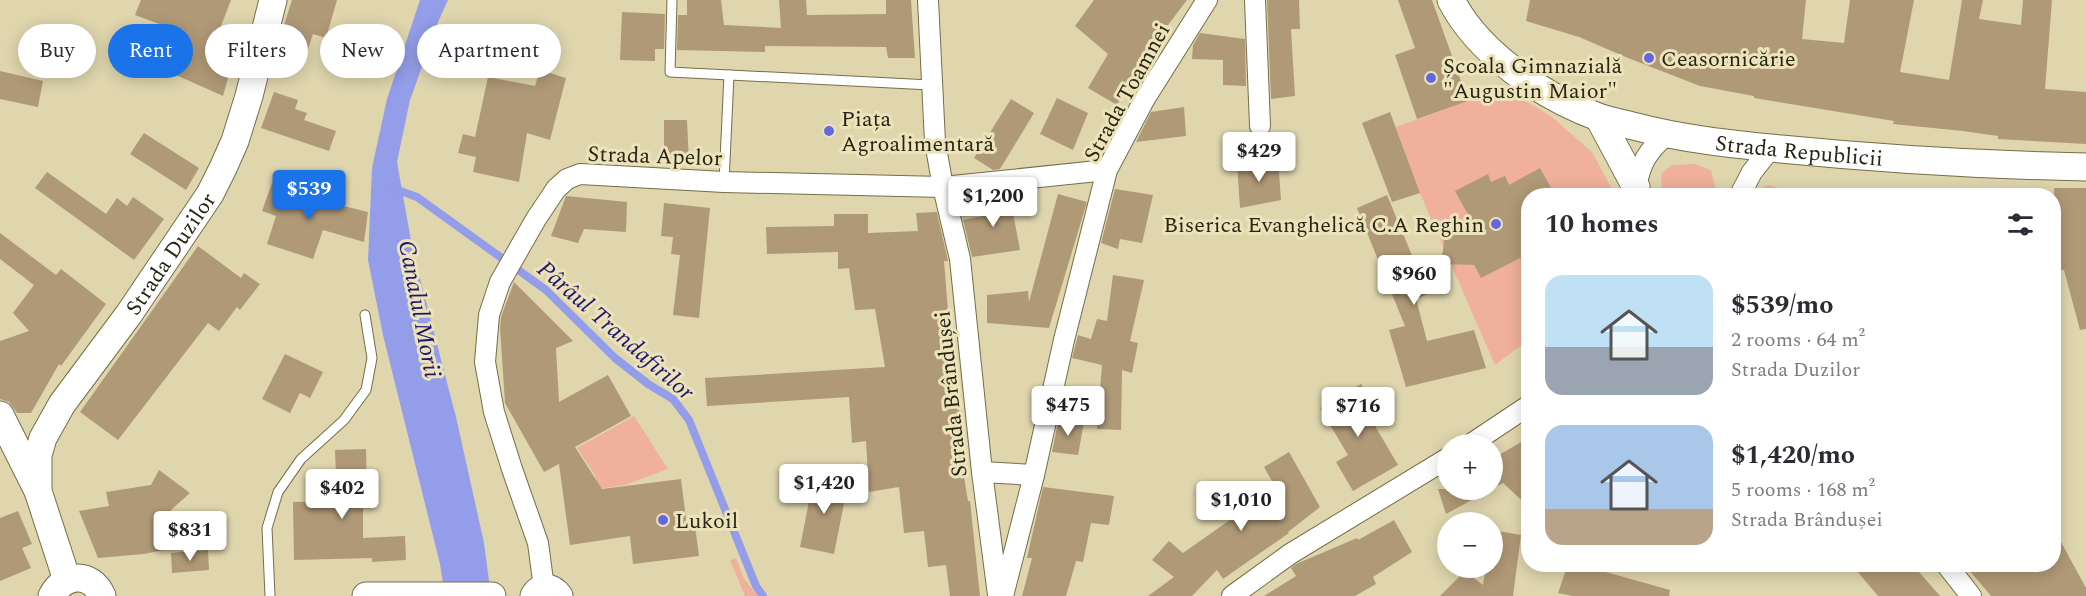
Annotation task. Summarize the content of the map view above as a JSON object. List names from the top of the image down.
{
  "streets": {
    "main road": ["Strada Republicii", "Strada Duzilor"],
    "street": ["Strada Toamnei", "Strada Apelor", "Strada Brândușei"]
  },
  "crossings": [
    ["Strada Toamnei", "Strada Apelor"],
    ["Strada Toamnei", "Strada Brândușei"],
    ["Strada Apelor", "Strada Brândușei"]
  ],
  "water": ["Canalul Morii", "Pârâul Trandafirilor"],
  "places": [
    "Ceasornicărie",
    "Școala Gimnazială \"Augustin Maior\"",
    "Piața Agroalimentară",
    "Biserica Evanghelică C.A Reghin",
    "Lukoil"
  ],
  "page": {
    "chip": [
      "Buy",
      "Rent",
      "Filters",
      "New",
      "Apartment"
    ],
    "price": [
      "$429",
      "$539",
      "$1,200",
      "$960",
      "$475",
      "$716",
      "$1,420",
      "$402",
      "$1,010",
      "$831"
    ],
    "heading": "10 homes",
    "list": [
      {
        "name": "$539/mo",
        "note": "2 rooms · 64 m² · Strada Duzilor"
      },
      {
        "name": "$1,420/mo",
        "note": "5 rooms · 168 m² · Strada Brândușei"
      }
    ],
    "map_buttons": ["+", "−"]
  }
}
